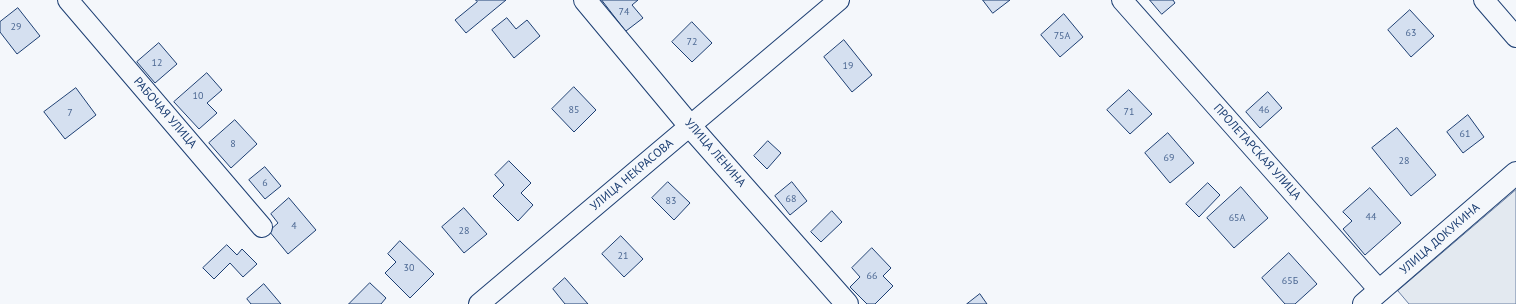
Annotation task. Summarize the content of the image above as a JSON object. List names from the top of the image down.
{
  "streets": {
    "street": [
      "РАБОЧАЯ УЛИЦА",
      "ПРОЛЕТАРСКАЯ УЛИЦА",
      "УЛИЦА ЛЕНИНА",
      "УЛИЦА НЕКРАСОВА",
      "УЛИЦА ДОКУКИНА"
    ]
  },
  "crossings": [
    ["ПРОЛЕТАРСКАЯ УЛИЦА", "УЛИЦА ДОКУКИНА"],
    ["УЛИЦА ЛЕНИНА", "УЛИЦА НЕКРАСОВА"]
  ],
  "house_numbers": [
    "74",
    "29",
    "63",
    "75А",
    "72",
    "12",
    "19",
    "10",
    "85",
    "46",
    "71",
    "7",
    "61",
    "8",
    "69",
    "28",
    "6",
    "68",
    "83",
    "44",
    "65А",
    "4",
    "28",
    "21",
    "30",
    "66",
    "65Б"
  ]
}
